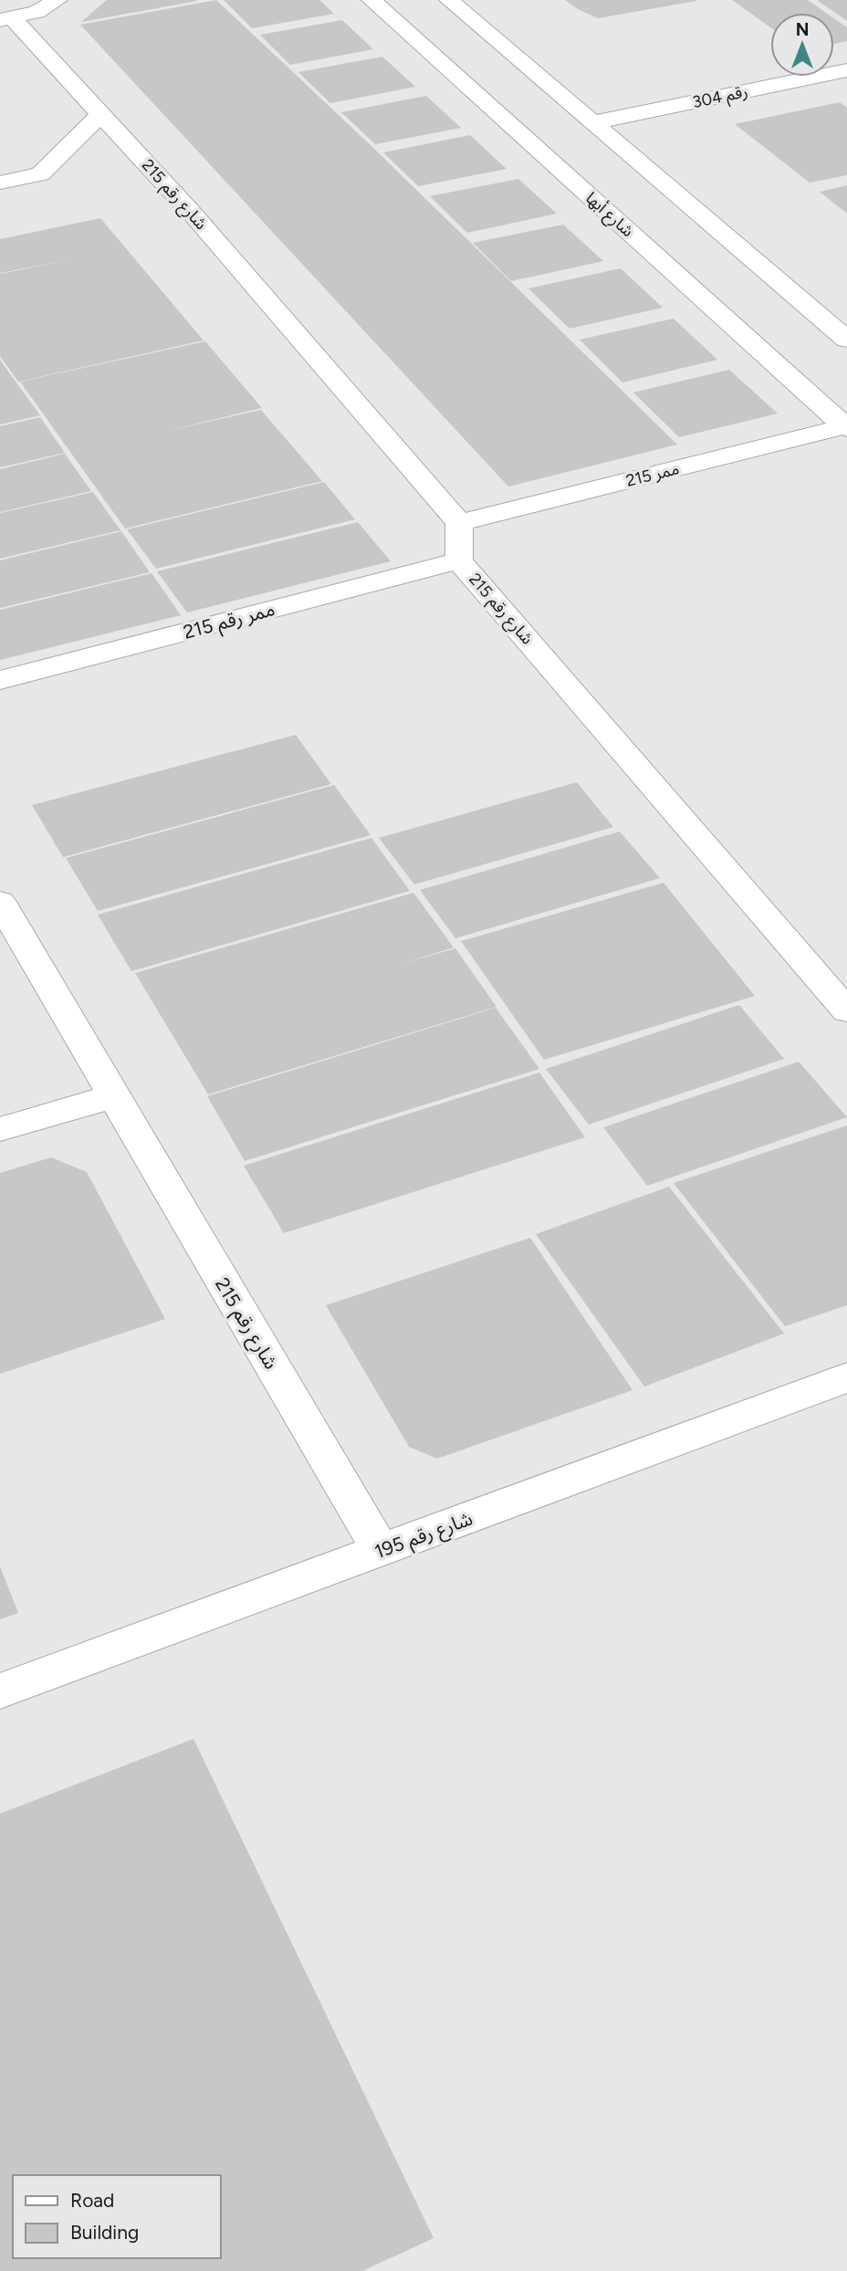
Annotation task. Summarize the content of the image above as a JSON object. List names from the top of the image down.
{
  "streets": {
    "street": [
      "رقم 304",
      "شارع رقم 215",
      "شارع أبها",
      "ممر 215",
      "ممر رقم 215",
      "شارع رقم 195"
    ]
  },
  "crossings": [
    ["شارع رقم 215", "ممر 215"],
    ["شارع رقم 215", "ممر رقم 215"],
    ["شارع رقم 215", "شارع رقم 195"],
    ["شارع أبها", "ممر 215"]
  ],
  "legend": ["Road", "Building"],
  "north": "top"
}
